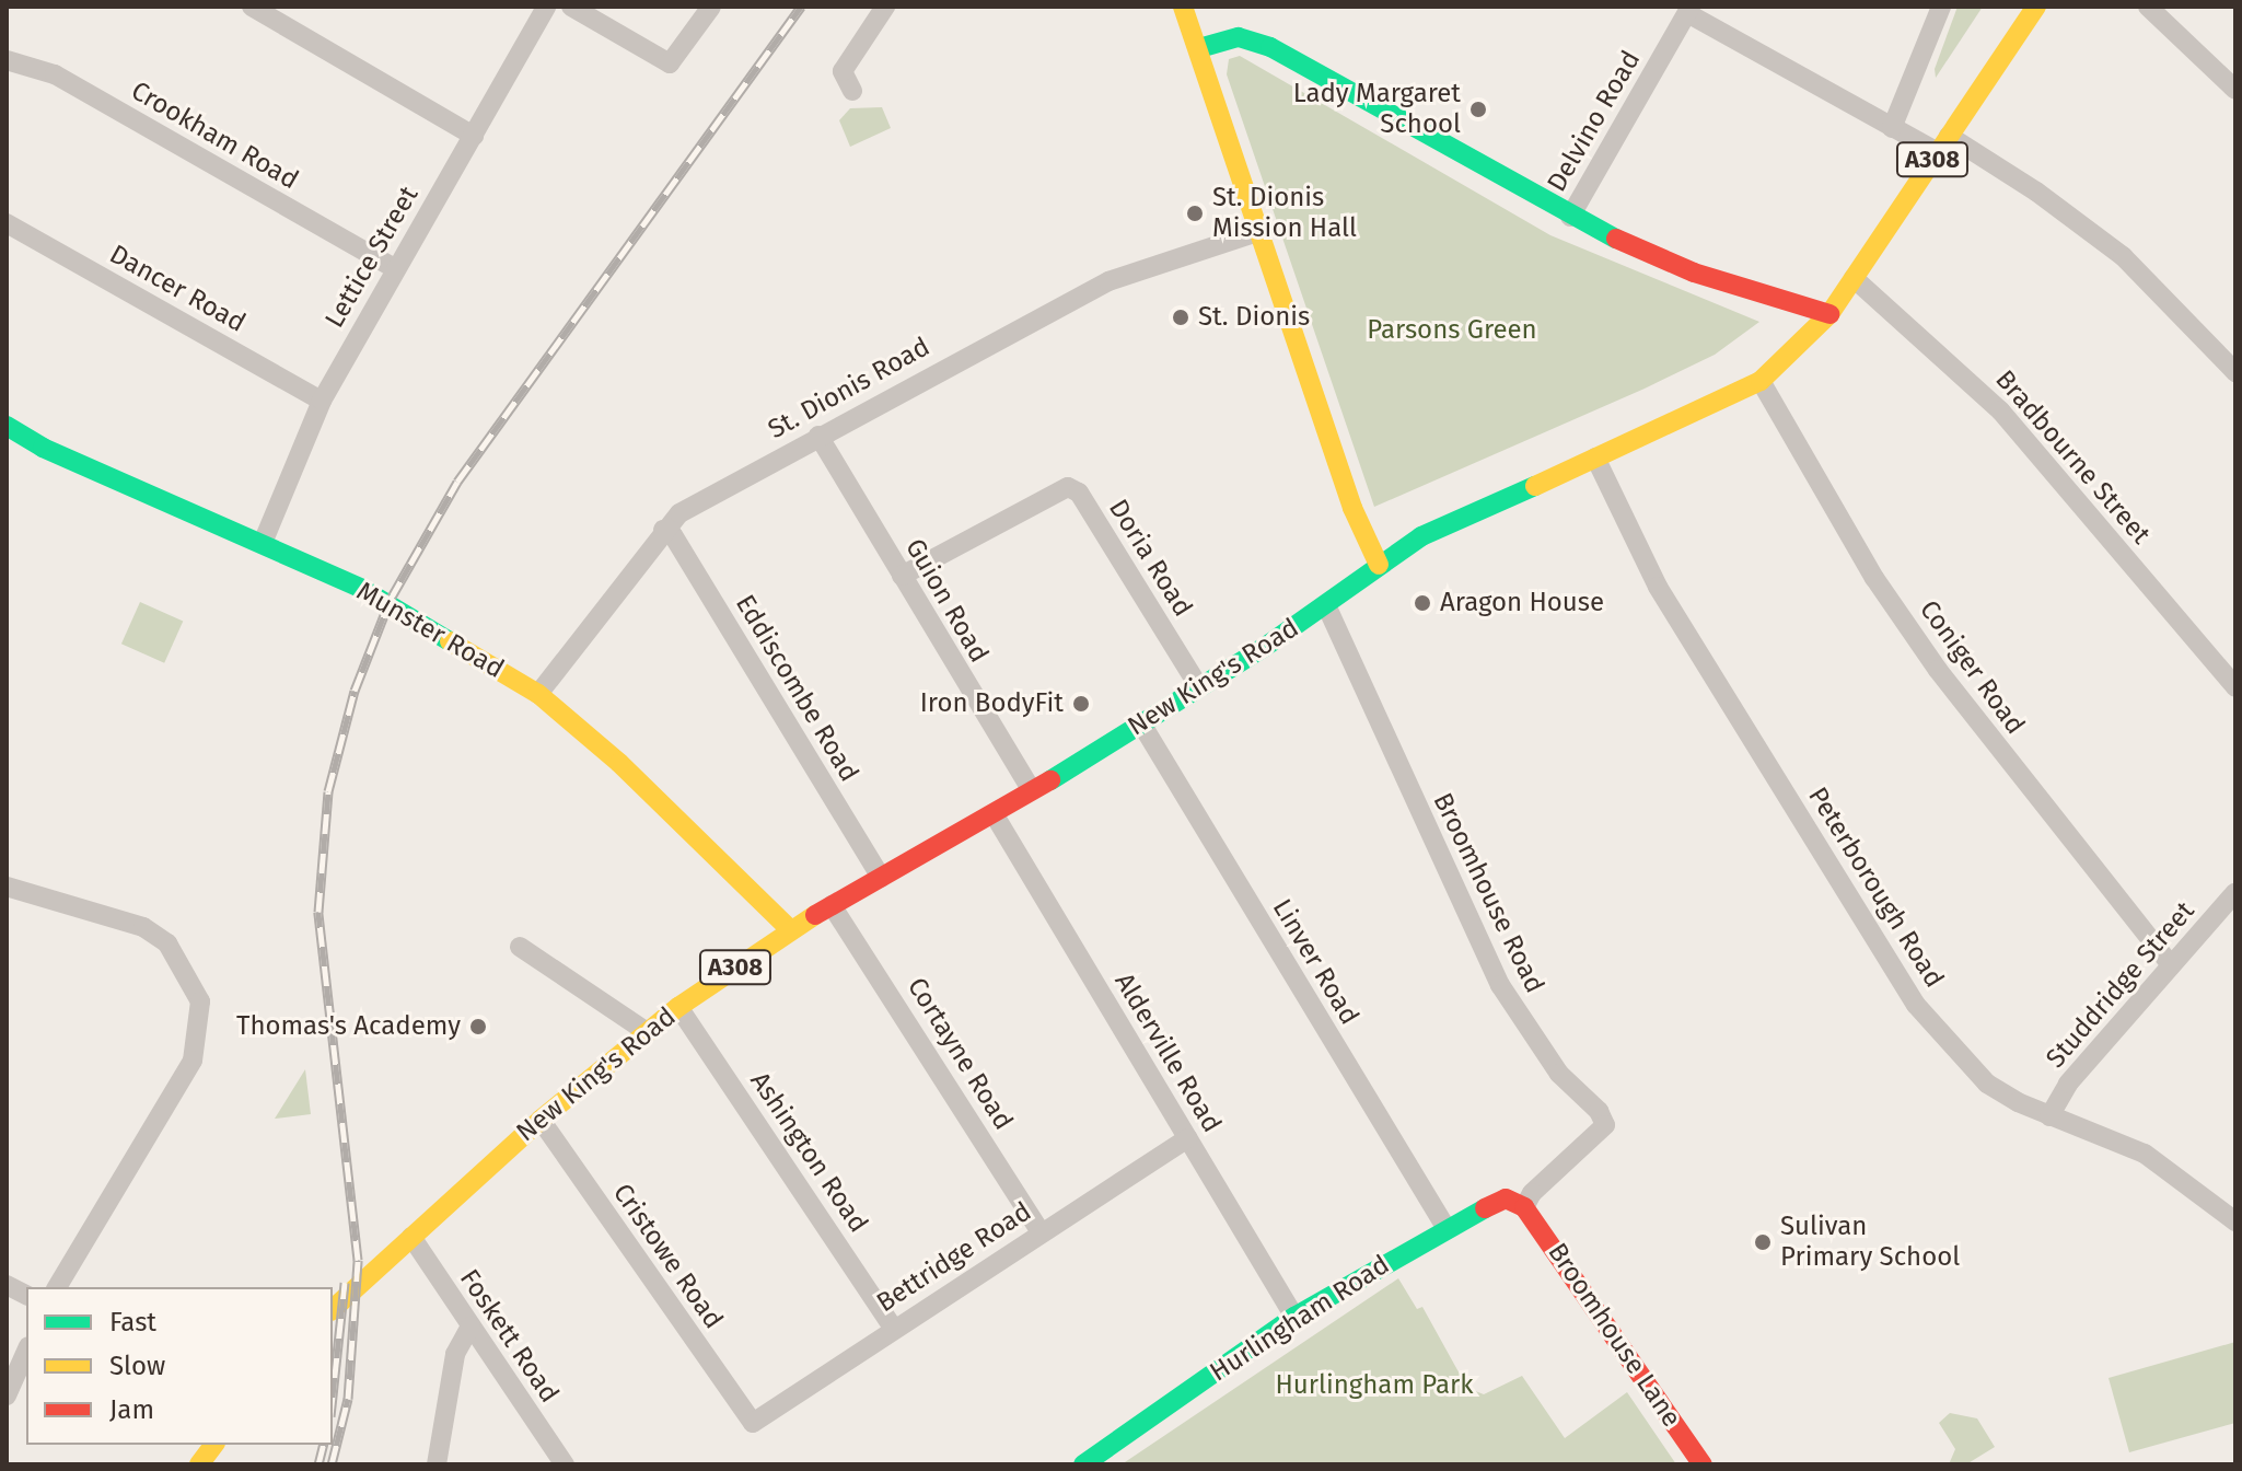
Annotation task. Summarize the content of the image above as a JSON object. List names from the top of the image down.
{
  "streets": {
    "street": [
      "Delvino Road",
      "Crookham Road",
      "A308",
      "Lettice Street",
      "Dancer Road",
      "St. Dionis Road",
      "Bradbourne Street",
      "Doria Road",
      "Guion Road",
      "Munster Road",
      "Coniger Road",
      "New King's Road",
      "Eddiscombe Road",
      "Peterborough Road",
      "Broomhouse Road",
      "Linver Road",
      "Studdridge Street",
      "Alderville Road",
      "Cortayne Road",
      "Ashington Road",
      "Cristowe Road",
      "Bettridge Road",
      "Hurlingham Road",
      "Broomhouse Lane",
      "Foskett Road"
    ]
  },
  "crossings": [
    ["Crookham Road", "Lettice Street"],
    ["Lettice Street", "Dancer Road"],
    ["Lettice Street", "Munster Road"],
    ["St. Dionis Road", "Guion Road"],
    ["St. Dionis Road", "Munster Road"],
    ["St. Dionis Road", "Eddiscombe Road"],
    ["Bradbourne Street", "New King's Road"],
    ["Doria Road", "Guion Road"],
    ["Doria Road", "New King's Road"],
    ["Guion Road", "New King's Road"],
    ["Munster Road", "New King's Road"],
    ["Coniger Road", "New King's Road"],
    ["Coniger Road", "Studdridge Street"],
    ["New King's Road", "Eddiscombe Road"],
    ["New King's Road", "Peterborough Road"],
    ["New King's Road", "Broomhouse Road"],
    ["New King's Road", "Linver Road"],
    ["New King's Road", "Alderville Road"],
    ["New King's Road", "Cortayne Road"],
    ["New King's Road", "Ashington Road"],
    ["New King's Road", "Cristowe Road"],
    ["New King's Road", "Foskett Road"],
    ["Peterborough Road", "Studdridge Street"],
    ["Broomhouse Road", "Hurlingham Road"],
    ["Broomhouse Road", "Broomhouse Lane"],
    ["Linver Road", "Hurlingham Road"],
    ["Alderville Road", "Bettridge Road"],
    ["Alderville Road", "Hurlingham Road"],
    ["Cortayne Road", "Bettridge Road"],
    ["Ashington Road", "Bettridge Road"],
    ["Cristowe Road", "Bettridge Road"],
    ["Hurlingham Road", "Broomhouse Lane"]
  ],
  "parks": ["Parsons Green", "Hurlingham Park"],
  "places": [
    "Lady Margaret School",
    "St. Dionis Mission Hall",
    "St. Dionis",
    "Aragon House",
    "Iron BodyFit",
    "Thomas's Academy",
    "Sulivan Primary School"
  ],
  "legend": ["Fast", "Slow", "Jam"]
}
